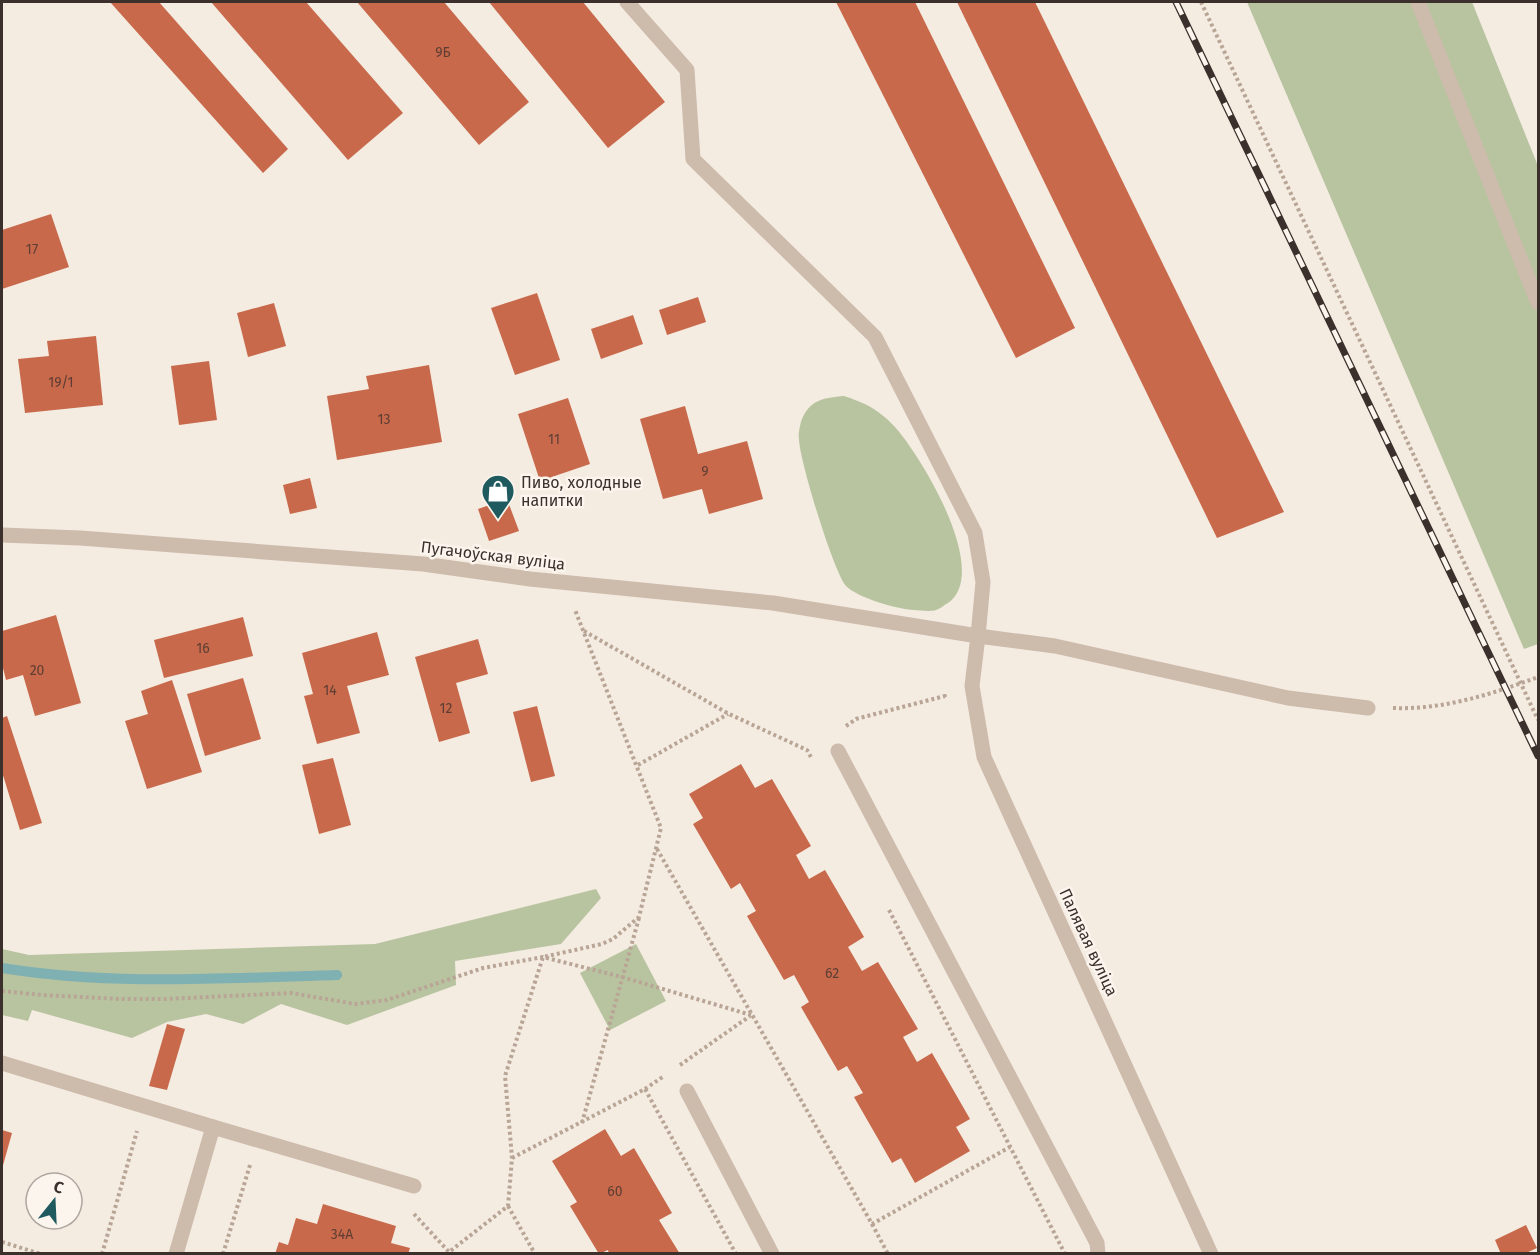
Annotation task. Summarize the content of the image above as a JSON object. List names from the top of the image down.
{
  "streets": {
    "street": ["Пугачоўская вуліца", "Палявая вуліца"]
  },
  "crossings": [
    ["Пугачоўская вуліца", "Палявая вуліца"]
  ],
  "places": {
    "shop": ["Пиво, холодные напитки"]
  },
  "house_numbers": [
    "9Б",
    "17",
    "19/1",
    "13",
    "11",
    "9",
    "16",
    "20",
    "14",
    "12",
    "62",
    "60",
    "34А"
  ],
  "north": "top"
}
